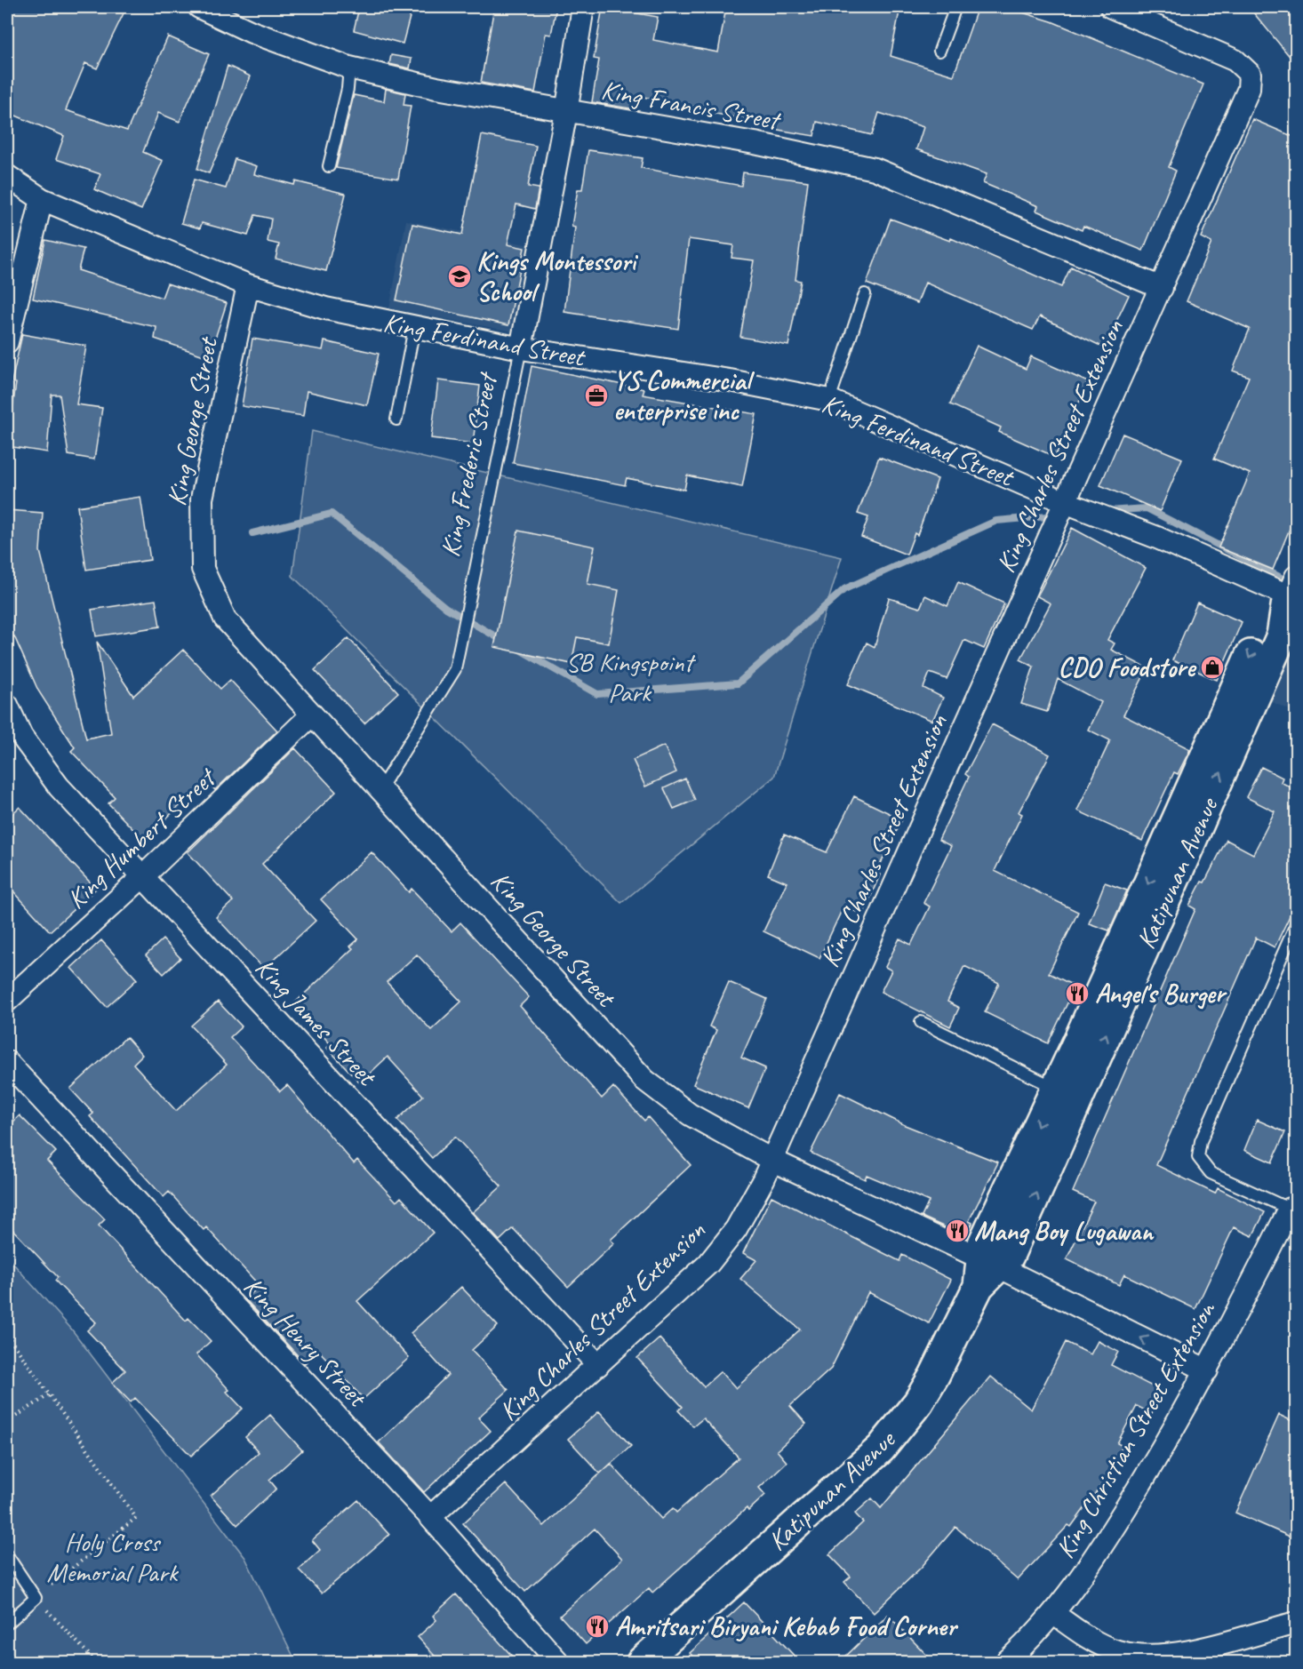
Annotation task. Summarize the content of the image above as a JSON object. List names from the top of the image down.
{
  "streets": {
    "main road": ["Katipunan Avenue"],
    "street": [
      "King Francis Street",
      "King Ferdinand Street",
      "King George Street",
      "King Charles Street Extension",
      "King Frederic Street",
      "King Humbert Street",
      "King James Street",
      "King Henry Street",
      "King Christian Street Extension"
    ]
  },
  "crossings": [
    ["King Francis Street", "King Charles Street Extension"],
    ["King Francis Street", "King Frederic Street"],
    ["King Ferdinand Street", "King George Street"],
    ["King Ferdinand Street", "King Charles Street Extension"],
    ["King Ferdinand Street", "King Frederic Street"],
    ["King Ferdinand Street", "Katipunan Avenue"],
    ["King George Street", "King Charles Street Extension"],
    ["King George Street", "King Frederic Street"],
    ["King George Street", "King Humbert Street"],
    ["King George Street", "Katipunan Avenue"],
    ["King George Street", "King Christian Street Extension"],
    ["King Charles Street Extension", "King James Street"],
    ["King Charles Street Extension", "King Henry Street"],
    ["King Humbert Street", "King James Street"]
  ],
  "parks": ["SB Kingspoint Park", "Holy Cross Memorial Park"],
  "places": {
    "school or university": ["Kings Montessori School"],
    "office": ["YS Commercial enterprise inc"],
    "shop": ["CDO Foodstore"],
    "restaurant": ["Angel's Burger", "Mang Boy Lugawan", "Amritsari Biryani Kebab Food Corner"]
  }
}
